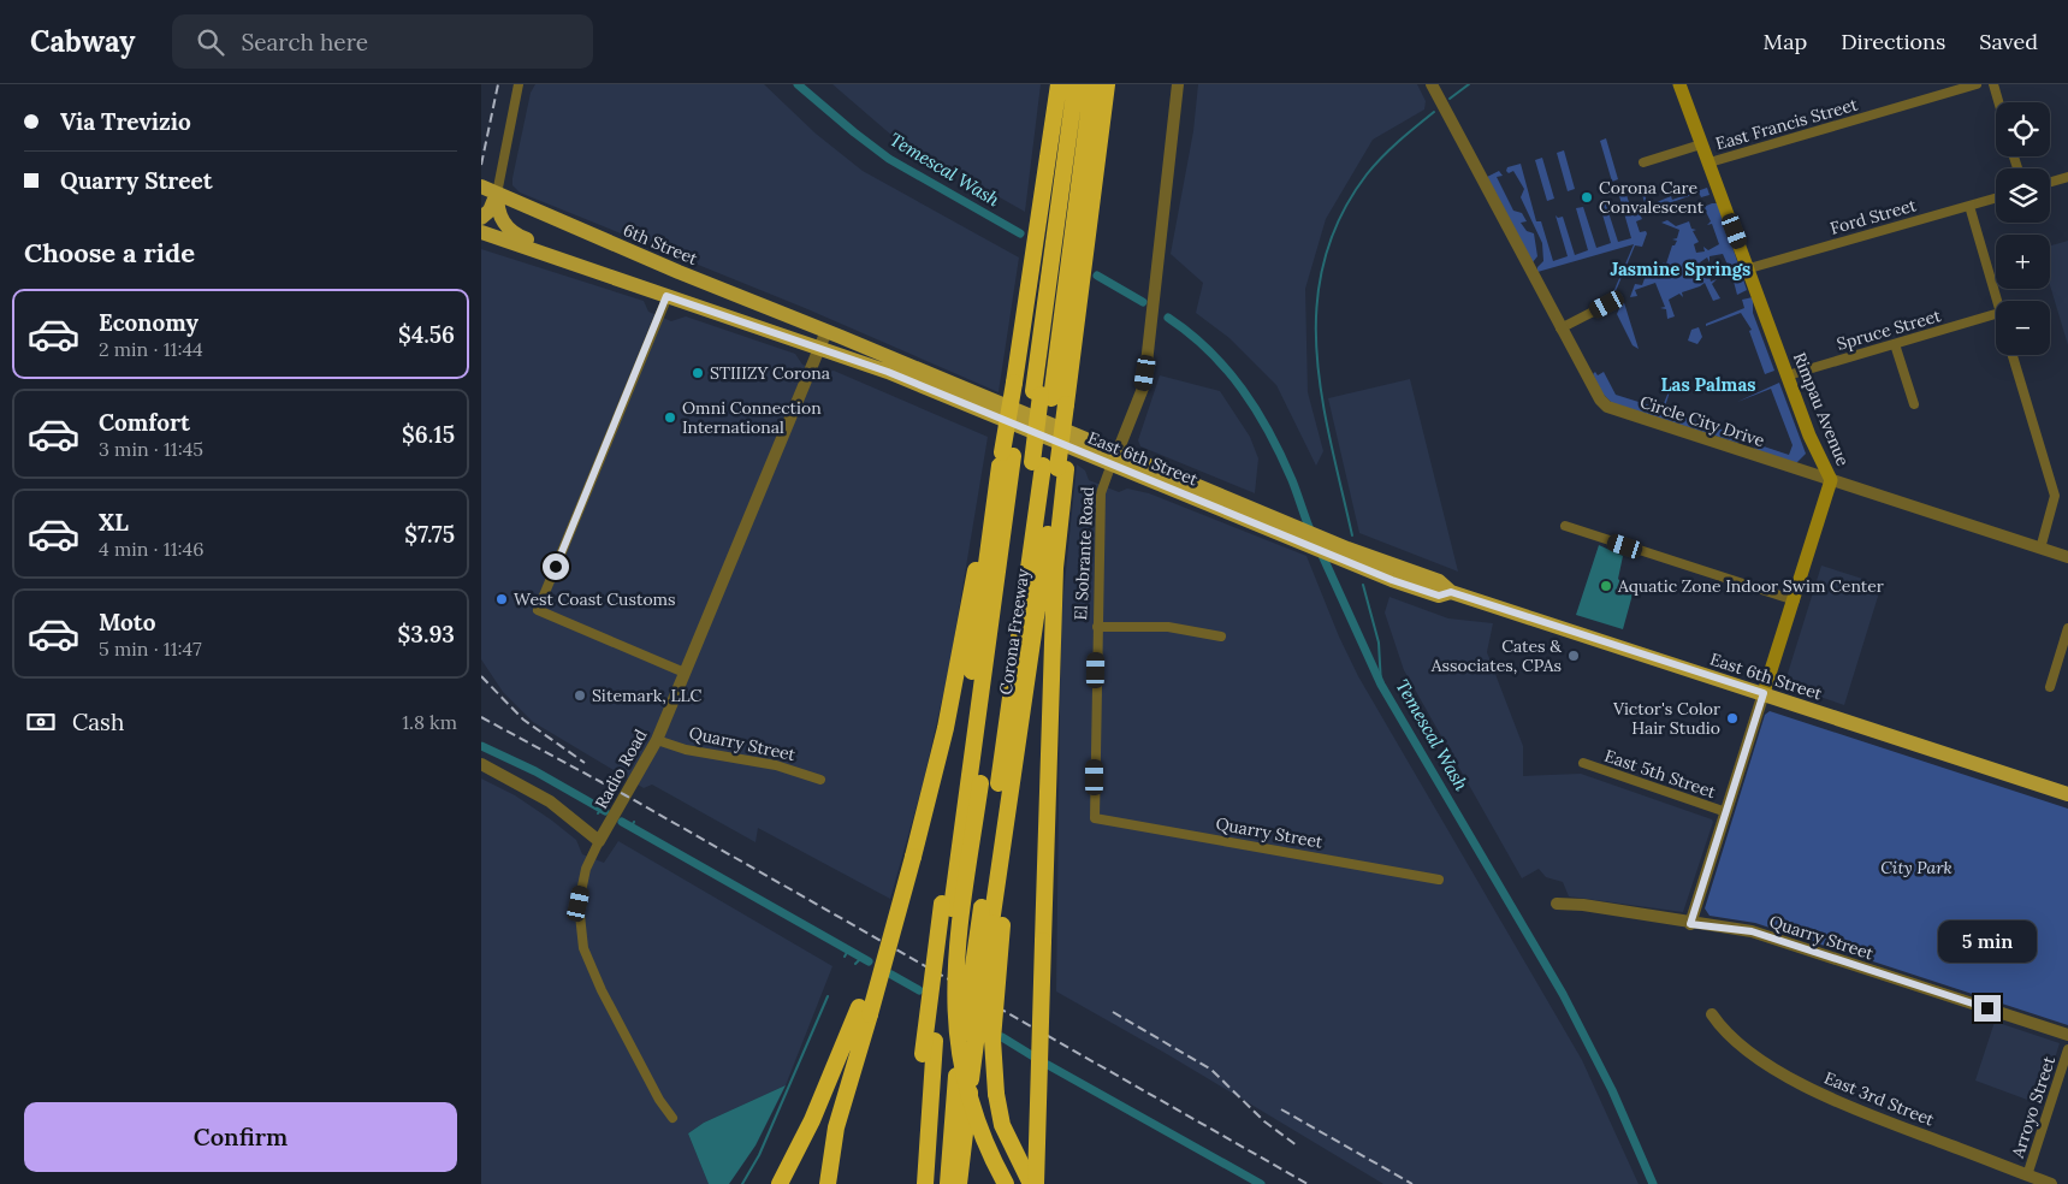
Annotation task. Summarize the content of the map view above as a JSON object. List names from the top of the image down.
{
  "streets": {
    "highway": ["Corona Freeway"],
    "main road": ["6th Street", "Rimpau Avenue", "East 6th Street"],
    "street": [
      "East Francis Street",
      "Ford Street",
      "Spruce Street",
      "Circle City Drive",
      "El Sobrante Road",
      "Quarry Street",
      "Radio Road",
      "East 5th Street",
      "East 3rd Street",
      "Arroyo Street"
    ]
  },
  "crossings": [
    ["East Francis Street", "Rimpau Avenue"],
    ["Ford Street", "Rimpau Avenue"],
    ["6th Street", "East 6th Street"],
    ["6th Street", "Radio Road"],
    ["Spruce Street", "Rimpau Avenue"],
    ["Rimpau Avenue", "Circle City Drive"],
    ["Rimpau Avenue", "East 6th Street"],
    ["Rimpau Avenue", "Quarry Street"],
    ["Rimpau Avenue", "East 5th Street"],
    ["East 6th Street", "El Sobrante Road"],
    ["East 6th Street", "Radio Road"],
    ["El Sobrante Road", "Quarry Street"],
    ["Quarry Street", "Radio Road"],
    ["East 3rd Street", "Arroyo Street"]
  ],
  "districts": ["Jasmine Springs", "Las Palmas"],
  "water": ["Temescal Wash"],
  "parks": ["City Park"],
  "places": [
    "Corona Care Convalescent",
    "STIIIZY Corona",
    "Omni Connection International",
    "Aquatic Zone Indoor Swim Center",
    "West Coast Customs",
    "Cates & Associates, CPAs",
    "Sitemark, LLC",
    "Victor's Color Hair Studio"
  ],
  "page": {
    "header": "Cabway",
    "search": "Search here",
    "nav": ["Map", "Directions", "Saved"],
    "banner": ["Via Trevizio", "Quarry Street"],
    "map_buttons": ["+", "−"],
    "heading": "Choose a ride",
    "list": [
      {
        "name": "Economy",
        "note": "2 min · 11:44",
        "value": "$4.56"
      },
      {
        "name": "Comfort",
        "note": "3 min · 11:45",
        "value": "$6.15"
      },
      {
        "name": "XL",
        "note": "4 min · 11:46",
        "value": "$7.75"
      },
      {
        "name": "Moto",
        "note": "5 min · 11:47",
        "value": "$3.93"
      }
    ],
    "pay": ["Cash", "1.8 km"],
    "bubble": "5 min",
    "buttons": "Confirm"
  }
}
